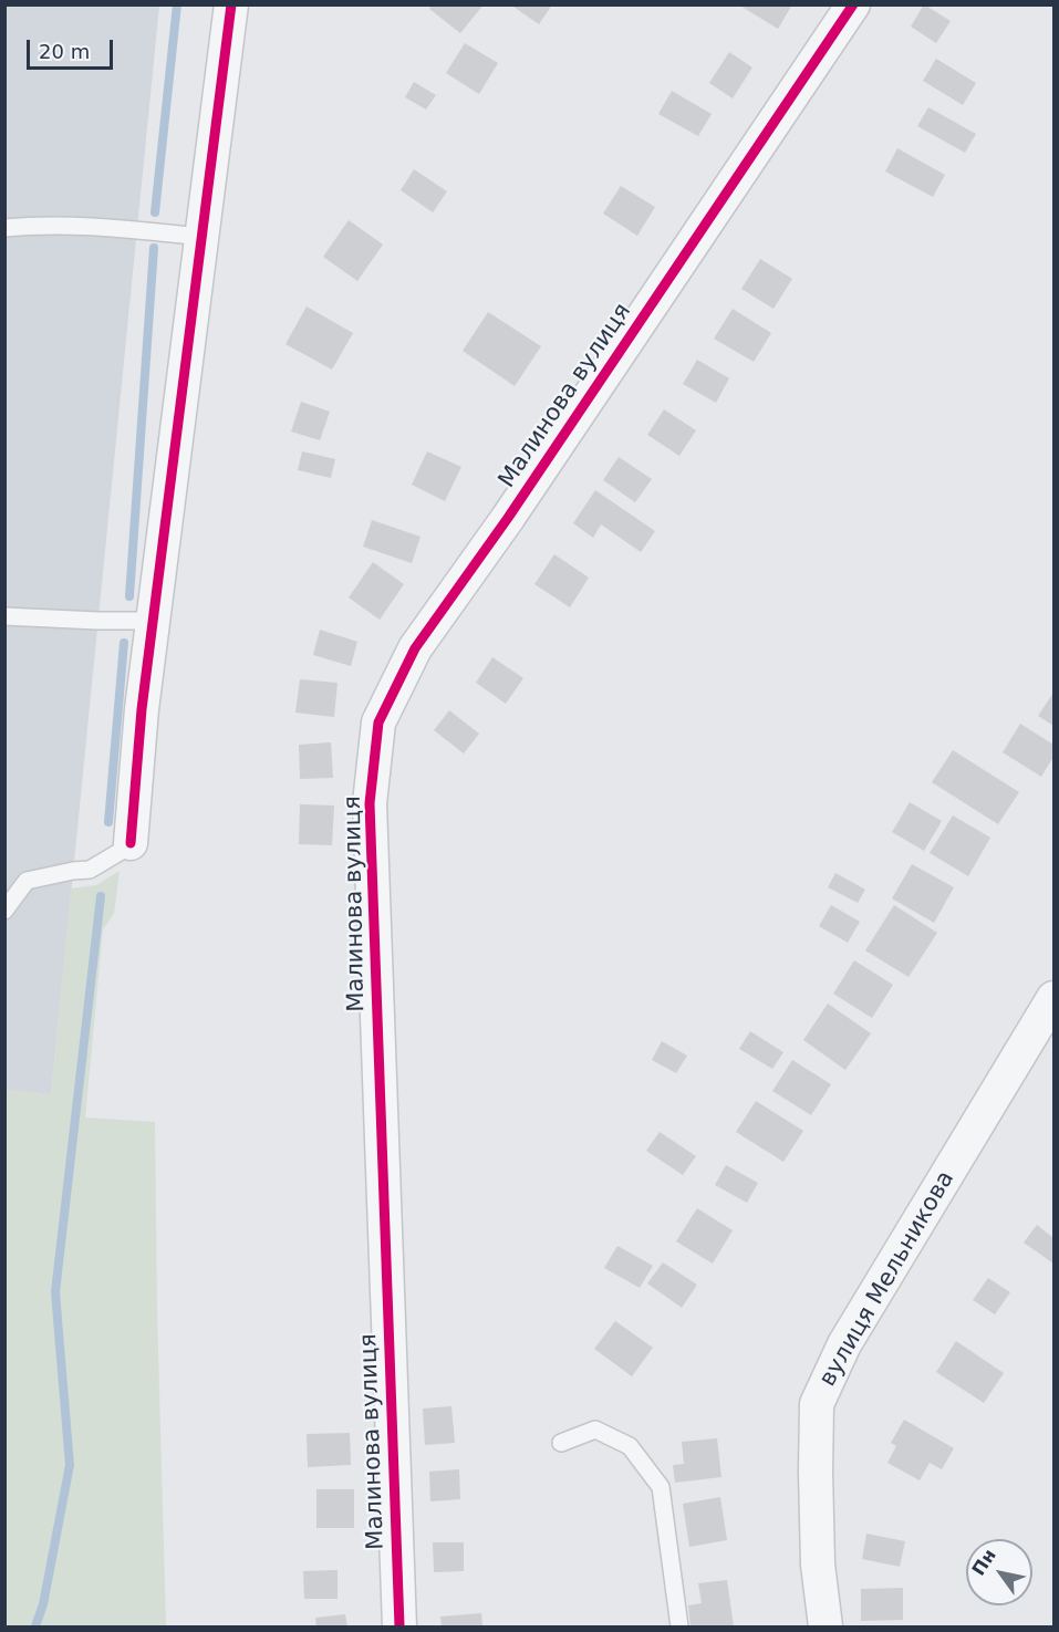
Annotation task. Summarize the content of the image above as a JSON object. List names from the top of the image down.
{
  "streets": {
    "street": ["Малинова вулиця", "вулиця Мельникова"]
  },
  "scale_bar": "20 m",
  "north": "top left"
}
